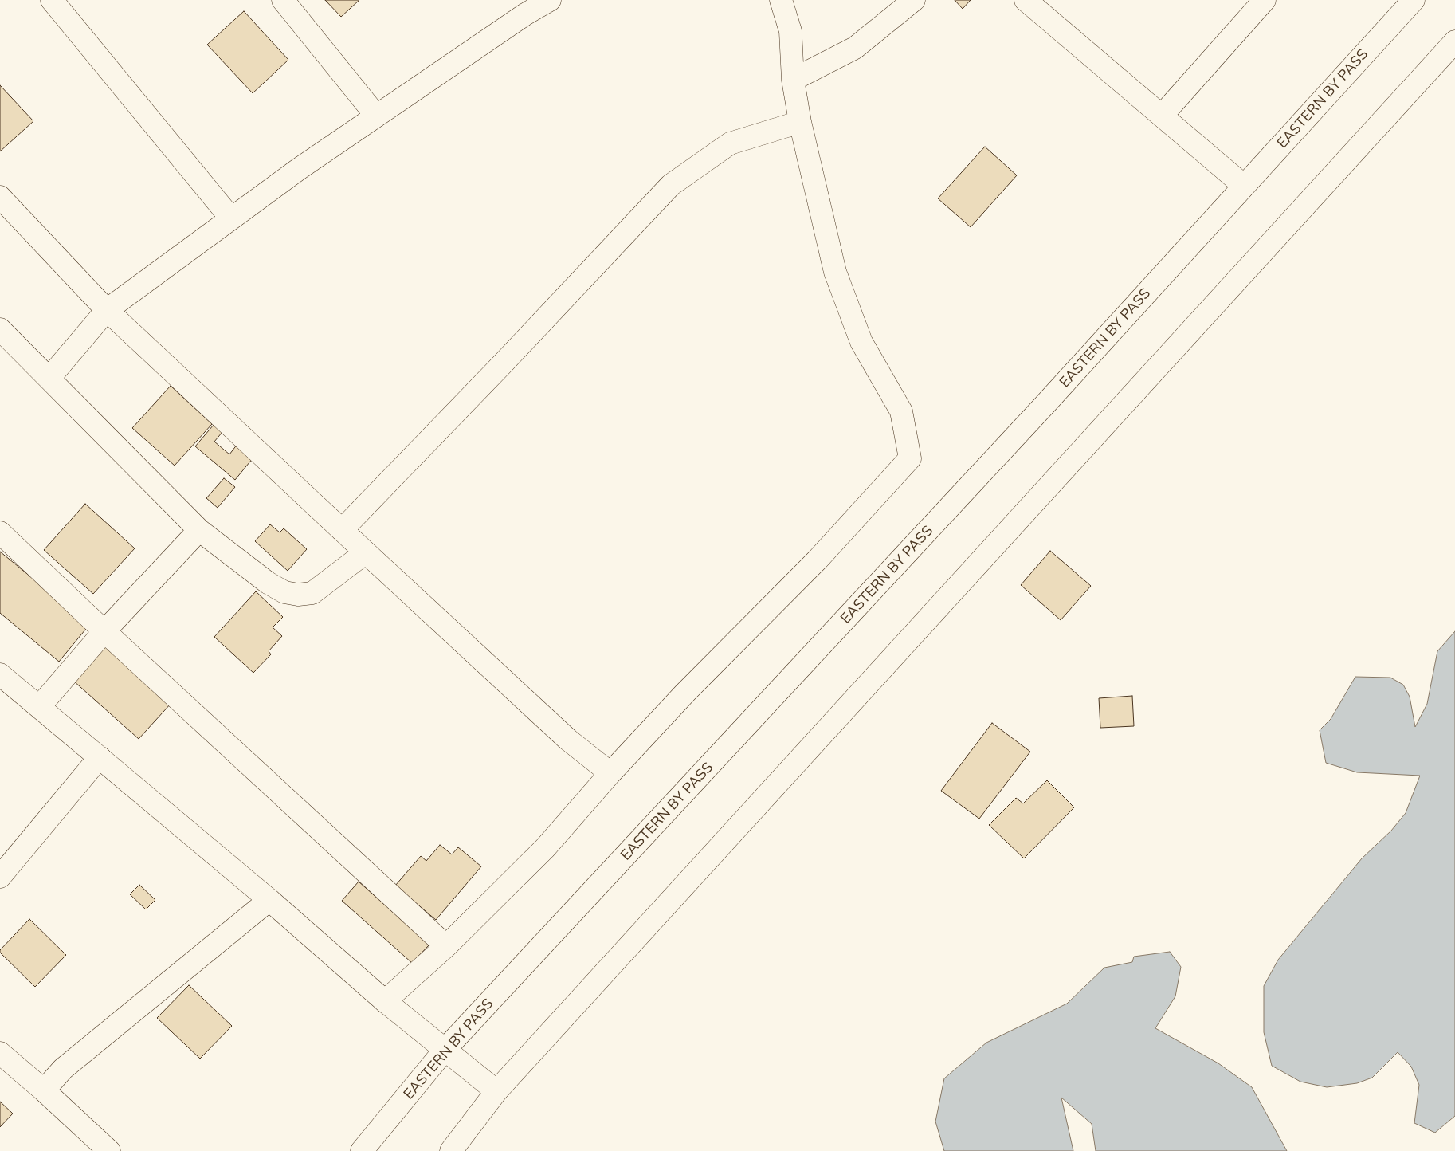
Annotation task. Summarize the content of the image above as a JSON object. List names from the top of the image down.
{
  "streets": {
    "street": ["EASTERN BY PASS"]
  }
}
